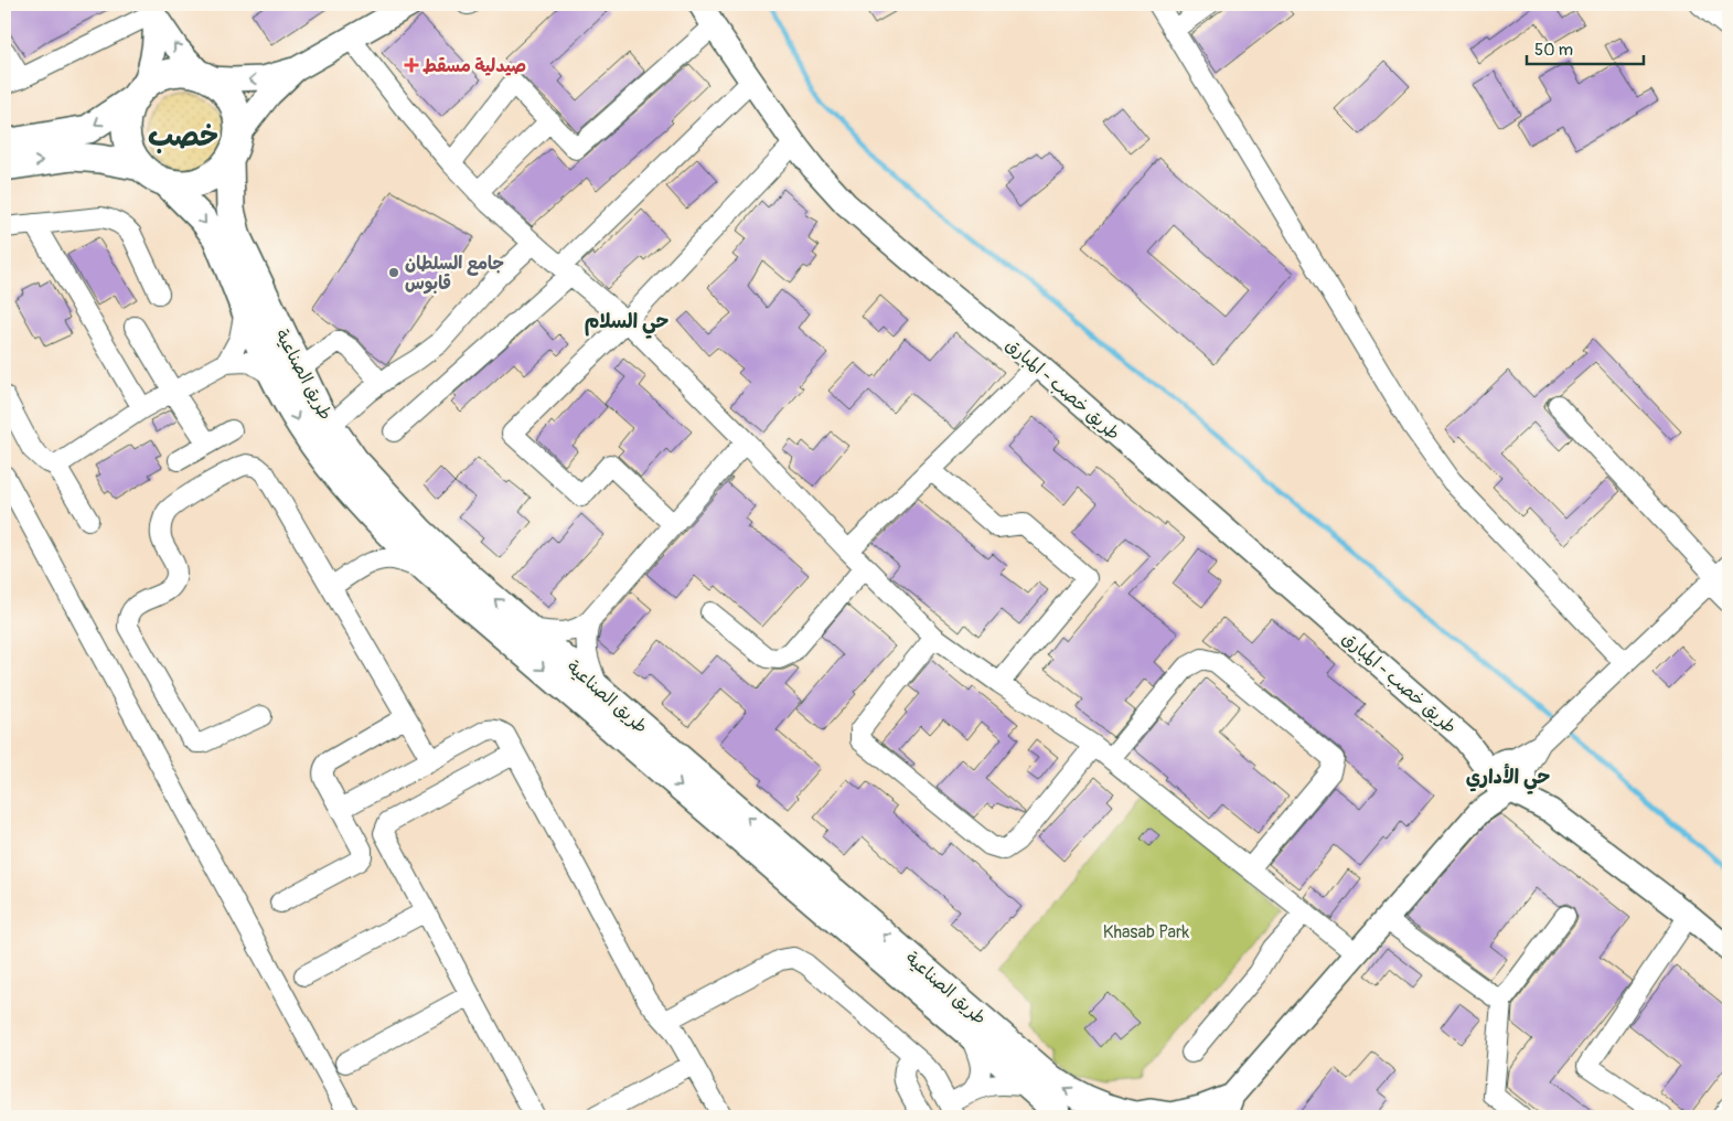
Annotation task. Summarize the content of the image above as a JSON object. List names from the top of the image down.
{
  "streets": {
    "highway": ["طريق الصناعية"],
    "main road": ["طريق خصب - المبارق"]
  },
  "districts": ["خصب", "حي السلام", "حي الأداري"],
  "parks": ["Khasab Park"],
  "places": {
    "health": ["صيدلية مسقط"],
    "other": ["جامع السلطان قابوس"]
  },
  "scale_bar": "50 m"
}
